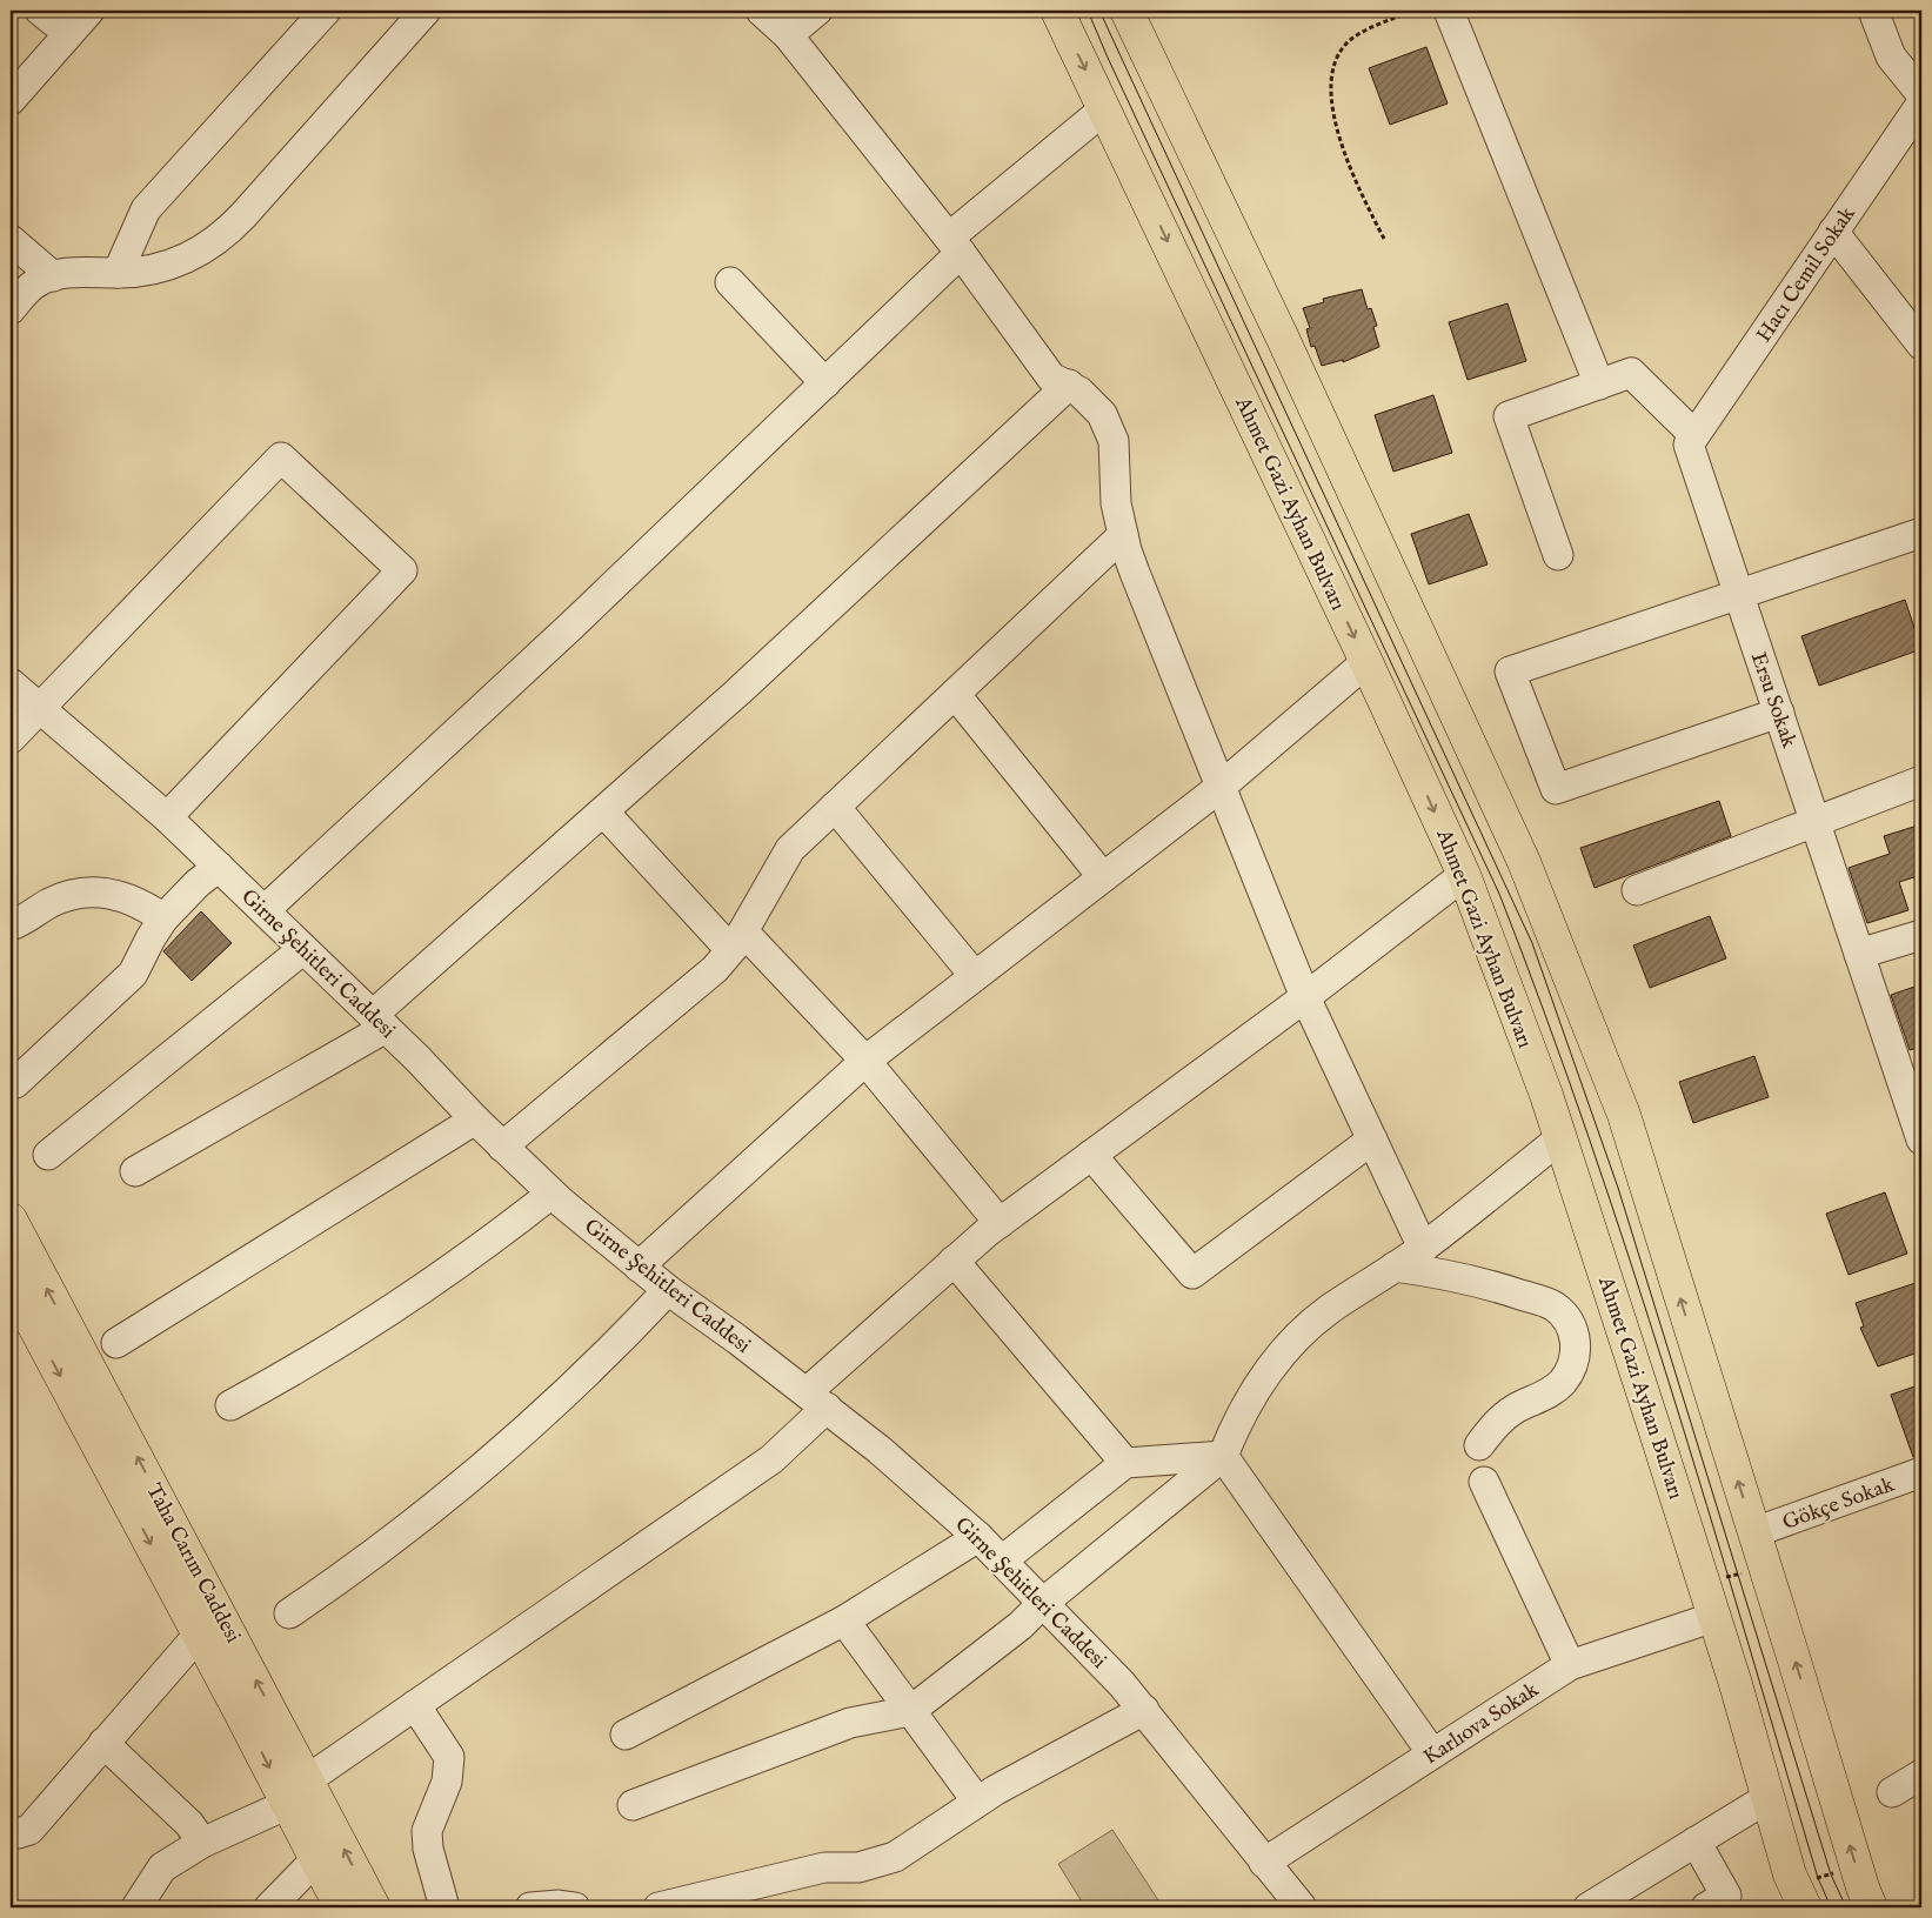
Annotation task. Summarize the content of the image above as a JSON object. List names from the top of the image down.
{
  "streets": {
    "main road": ["Ahmet Gazi Ayhan Bulvarı", "Taha Carım Caddesi"],
    "street": [
      "Hacı Cemil Sokak",
      "Ersu Sokak",
      "Girne Şehitleri Caddesi",
      "Gökçe Sokak",
      "Karlıova Sokak"
    ]
  },
  "crossings": [
    ["Hacı Cemil Sokak", "Ersu Sokak"],
    ["Ahmet Gazi Ayhan Bulvarı", "Karlıova Sokak"],
    ["Girne Şehitleri Caddesi", "Karlıova Sokak"]
  ]
}
